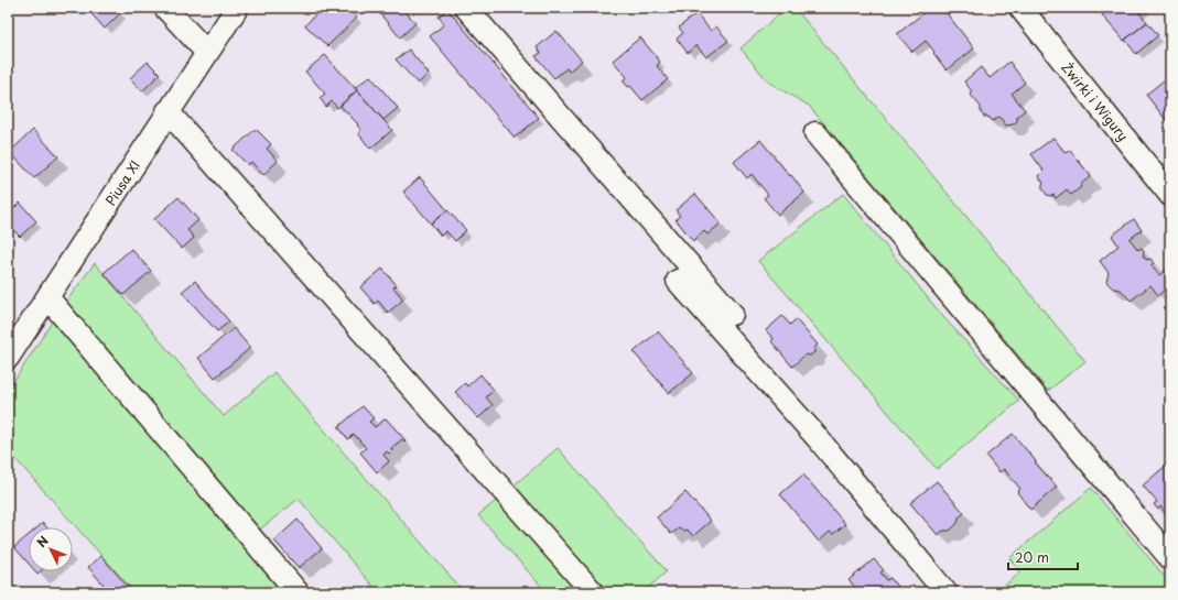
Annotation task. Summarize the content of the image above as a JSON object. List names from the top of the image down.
{
  "streets": {
    "street": ["Żwirki i Wigury", "Piusa XI"]
  },
  "scale_bar": "20 m",
  "north": "top left"
}
